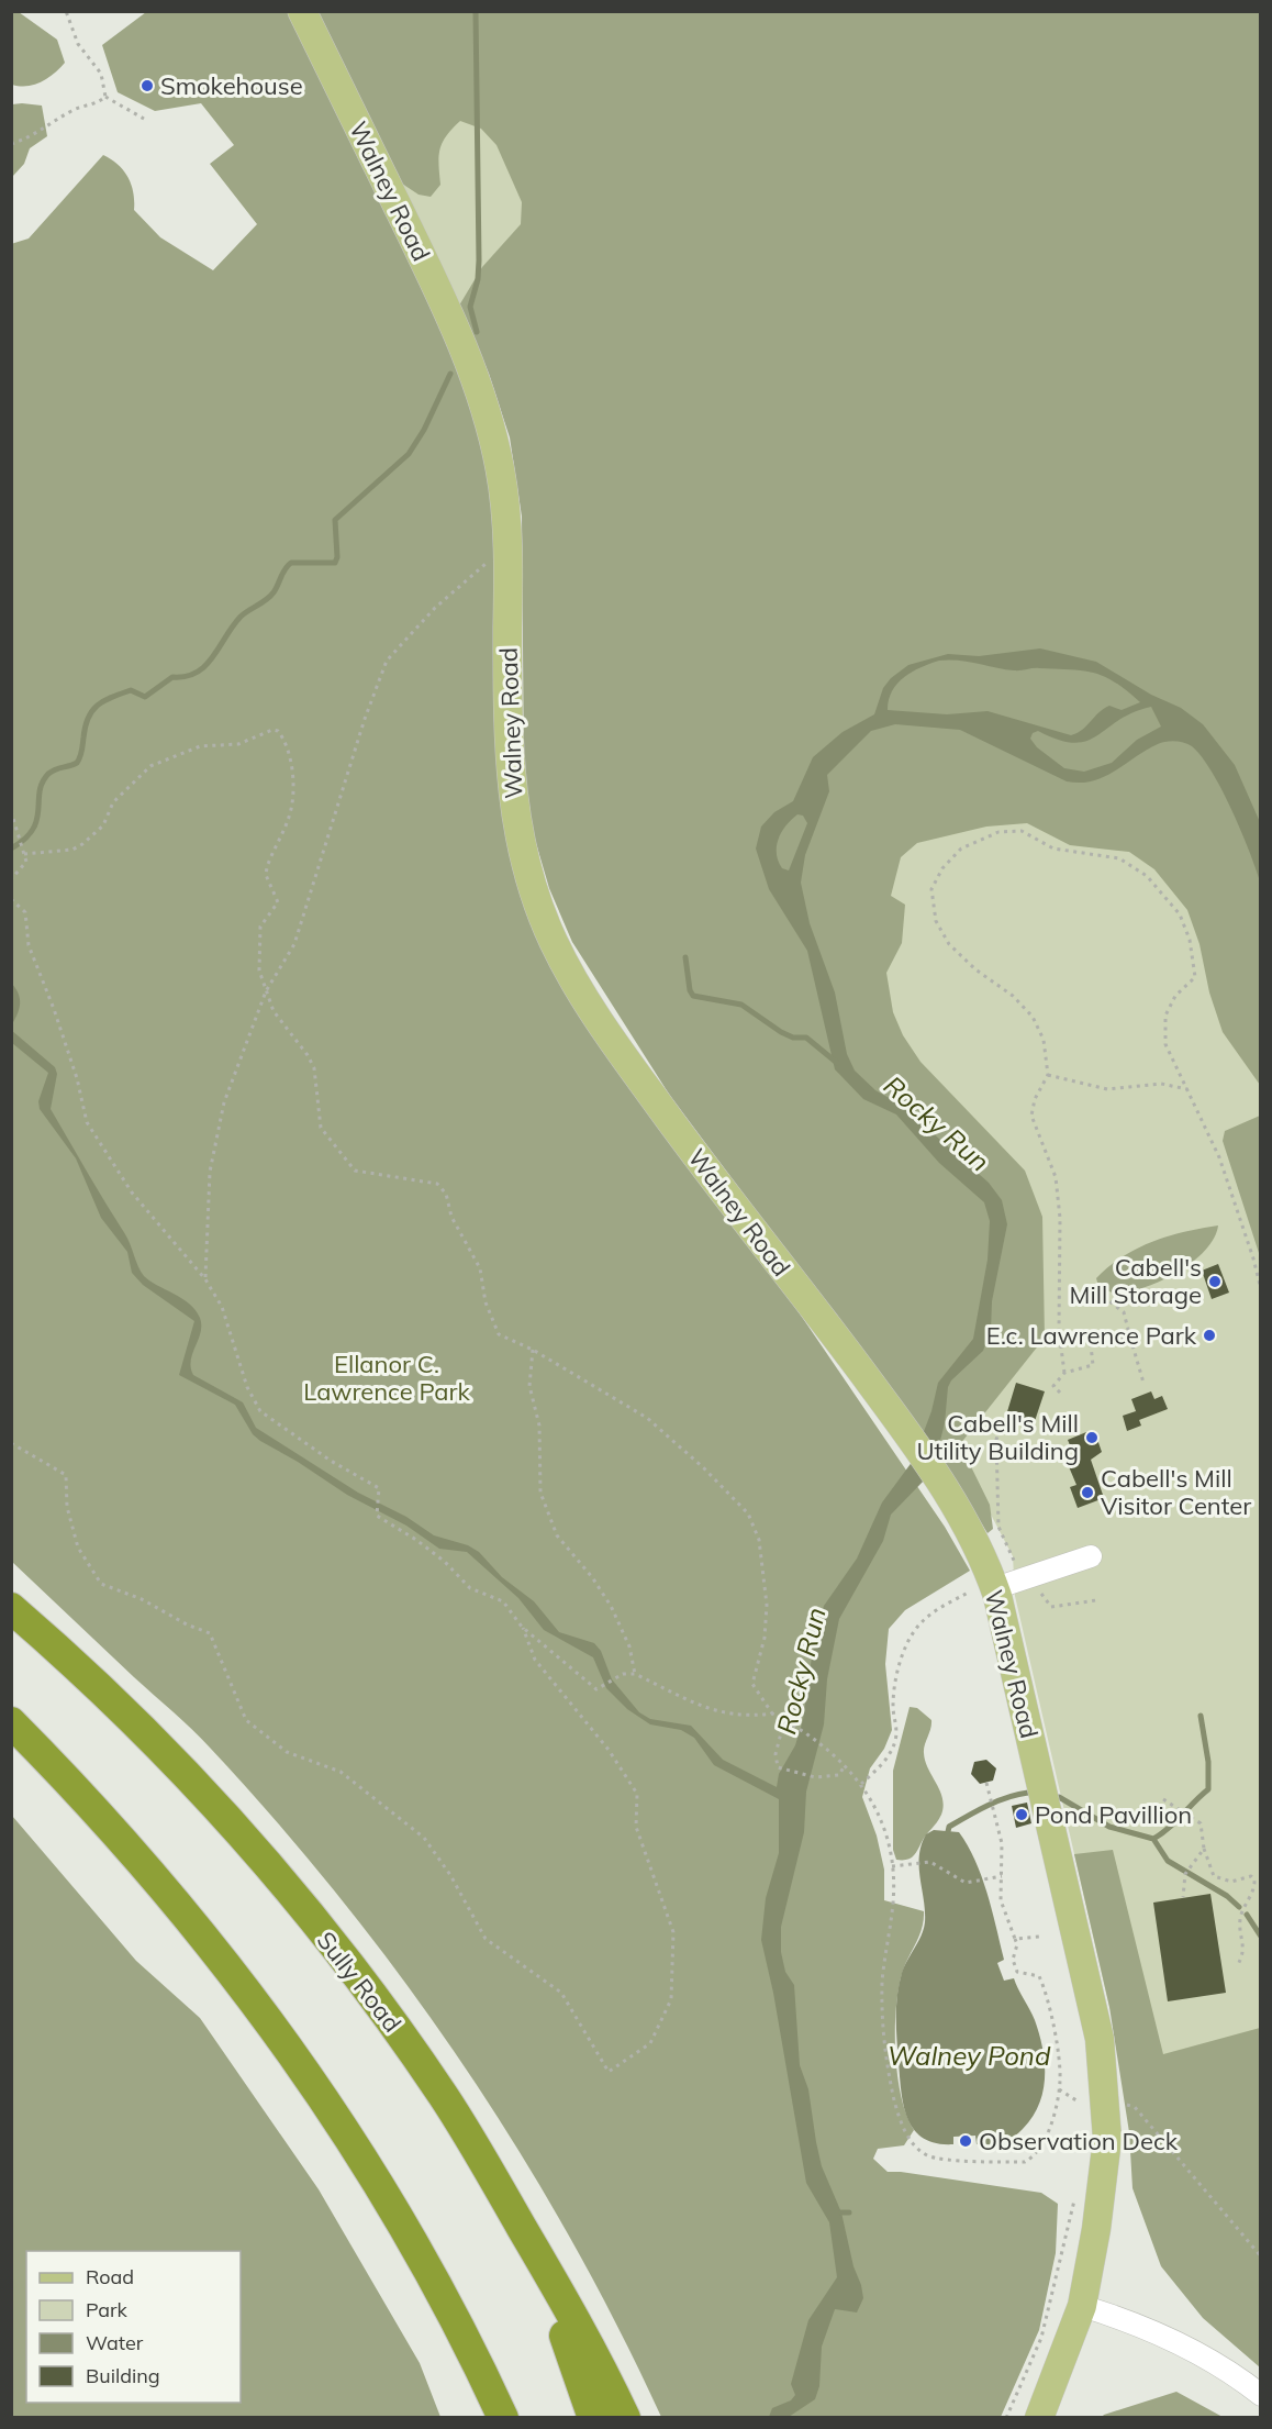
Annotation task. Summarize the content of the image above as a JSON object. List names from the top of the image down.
{
  "streets": {
    "highway": ["Sully Road"],
    "main road": ["Walney Road"]
  },
  "water": ["Rocky Run", "Walney Pond"],
  "parks": ["Ellanor C. Lawrence Park"],
  "places": [
    "Smokehouse",
    "Cabell's Mill Storage",
    "E.c. Lawrence Park",
    "Cabell's Mill Utility Building",
    "Cabell's Mill Visitor Center",
    "Pond Pavillion",
    "Observation Deck"
  ],
  "legend": [
    "Road",
    "Park",
    "Water",
    "Building"
  ]
}
